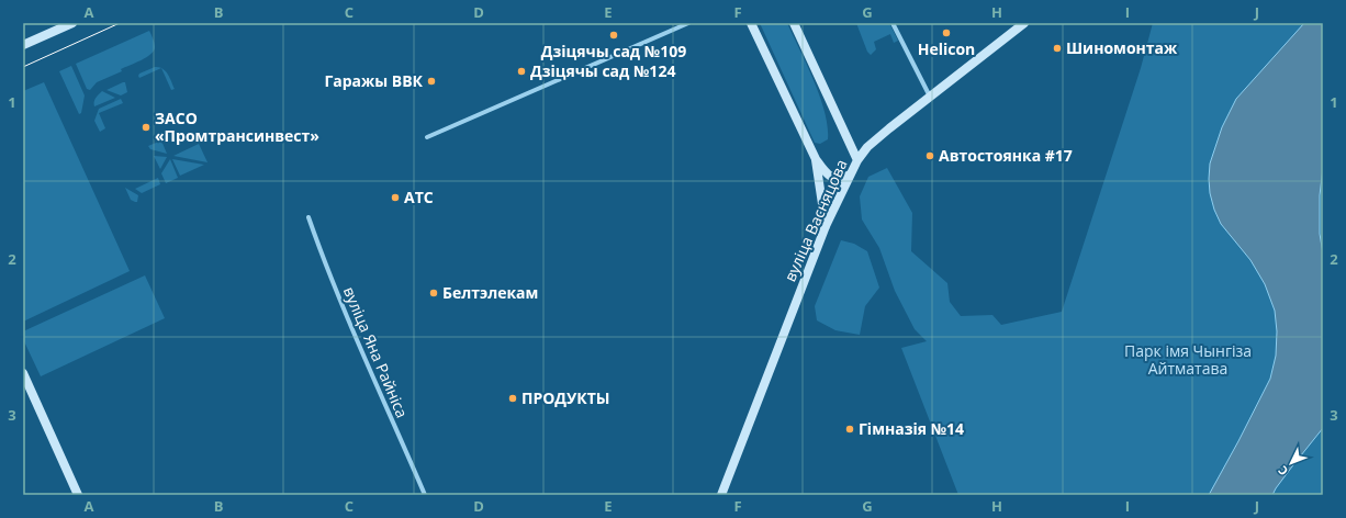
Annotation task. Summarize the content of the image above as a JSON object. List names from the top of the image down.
{
  "streets": {
    "street": ["вуліца Васняцова", "вуліца Яна Райніса"]
  },
  "parks": ["Парк імя Чынгіза Айтматава"],
  "places": [
    "Helicon",
    "Дзіцячы сад №109",
    "Шиномонтаж",
    "Дзіцячы сад №124",
    "Гаражы ВВК",
    "ЗАСО «Промтрансинвест»",
    "Автостоянка #17",
    "АТС",
    "Белтэлекам",
    "ПРОДУКТЫ",
    "Гімназія №14"
  ],
  "north": "bottom left",
  "grid": {
    "columns": [
      "A",
      "B",
      "C",
      "D",
      "E",
      "F",
      "G",
      "H",
      "I",
      "J"
    ],
    "rows": ["1", "2", "3"]
  }
}
